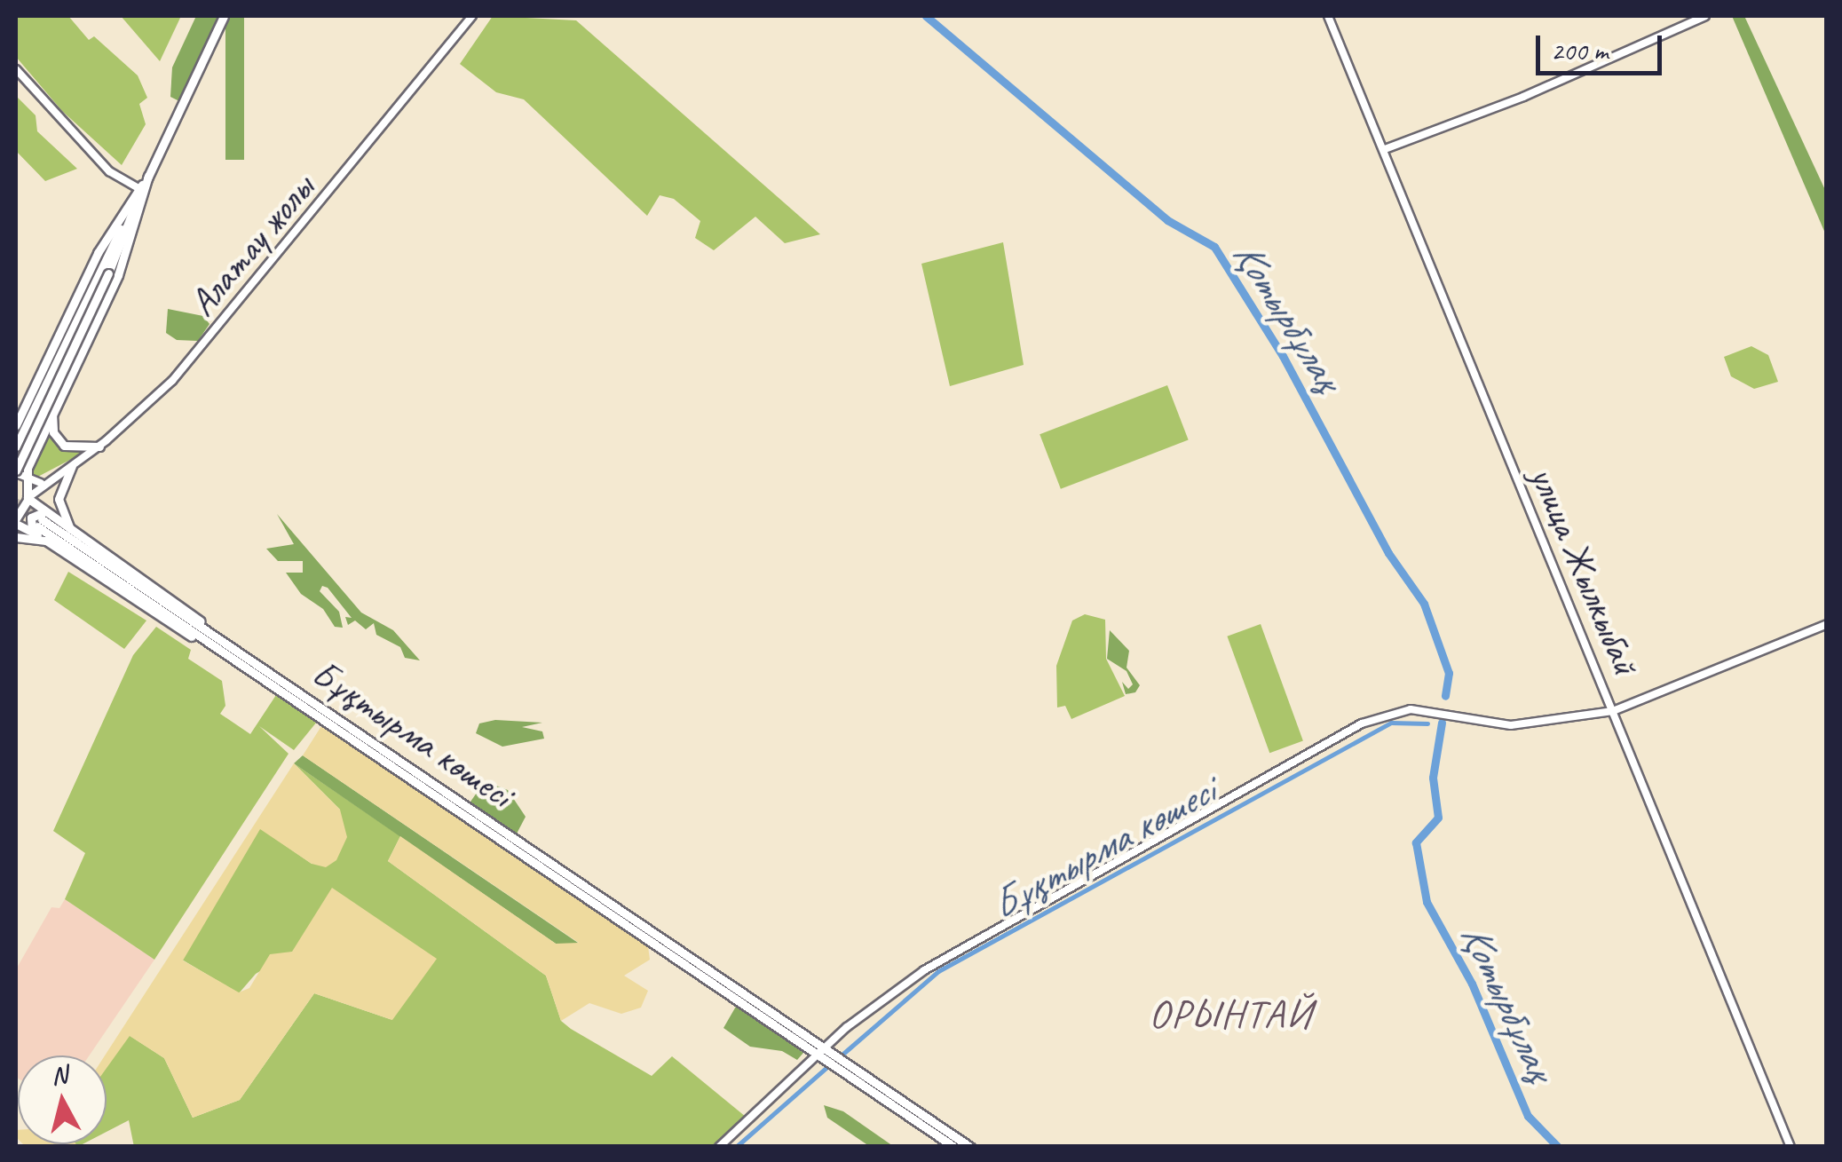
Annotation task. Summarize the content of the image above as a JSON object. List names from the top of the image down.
{
  "streets": {
    "main road": ["Бұқтырма көшесі"],
    "street": ["Алатау жолы", "улица Жылкыбай"]
  },
  "districts": ["ОРЫНТАЙ"],
  "water": ["Қотырбұлақ", "Бұқтырма көшесі"],
  "scale_bar": "200 m",
  "north": "top"
}
